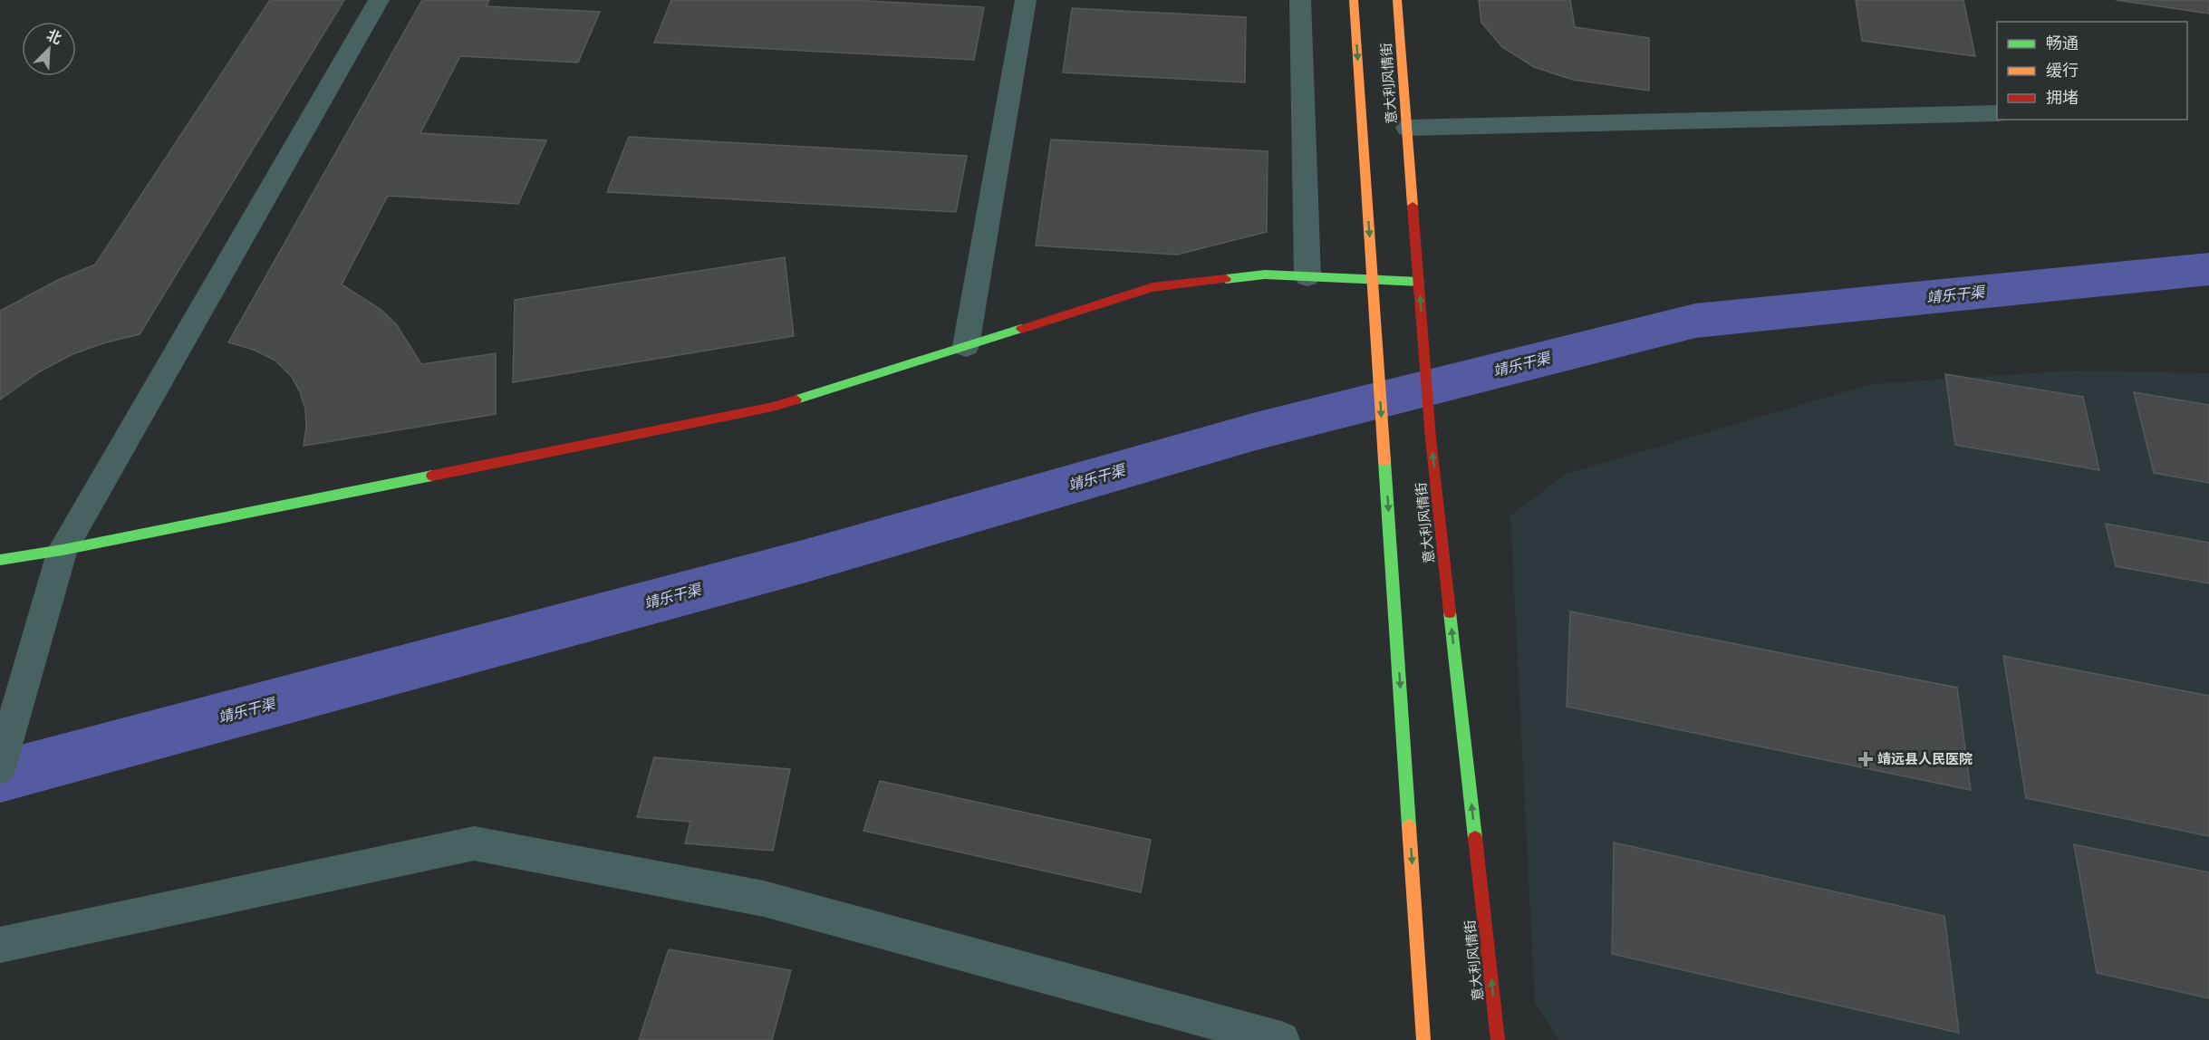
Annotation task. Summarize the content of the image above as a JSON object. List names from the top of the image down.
{
  "streets": {
    "street": ["意大利风情街"]
  },
  "water": ["靖乐干渠"],
  "places": {
    "health": ["靖远县人民医院"]
  },
  "legend": ["畅通", "缓行", "拥堵"],
  "north": "top right"
}
